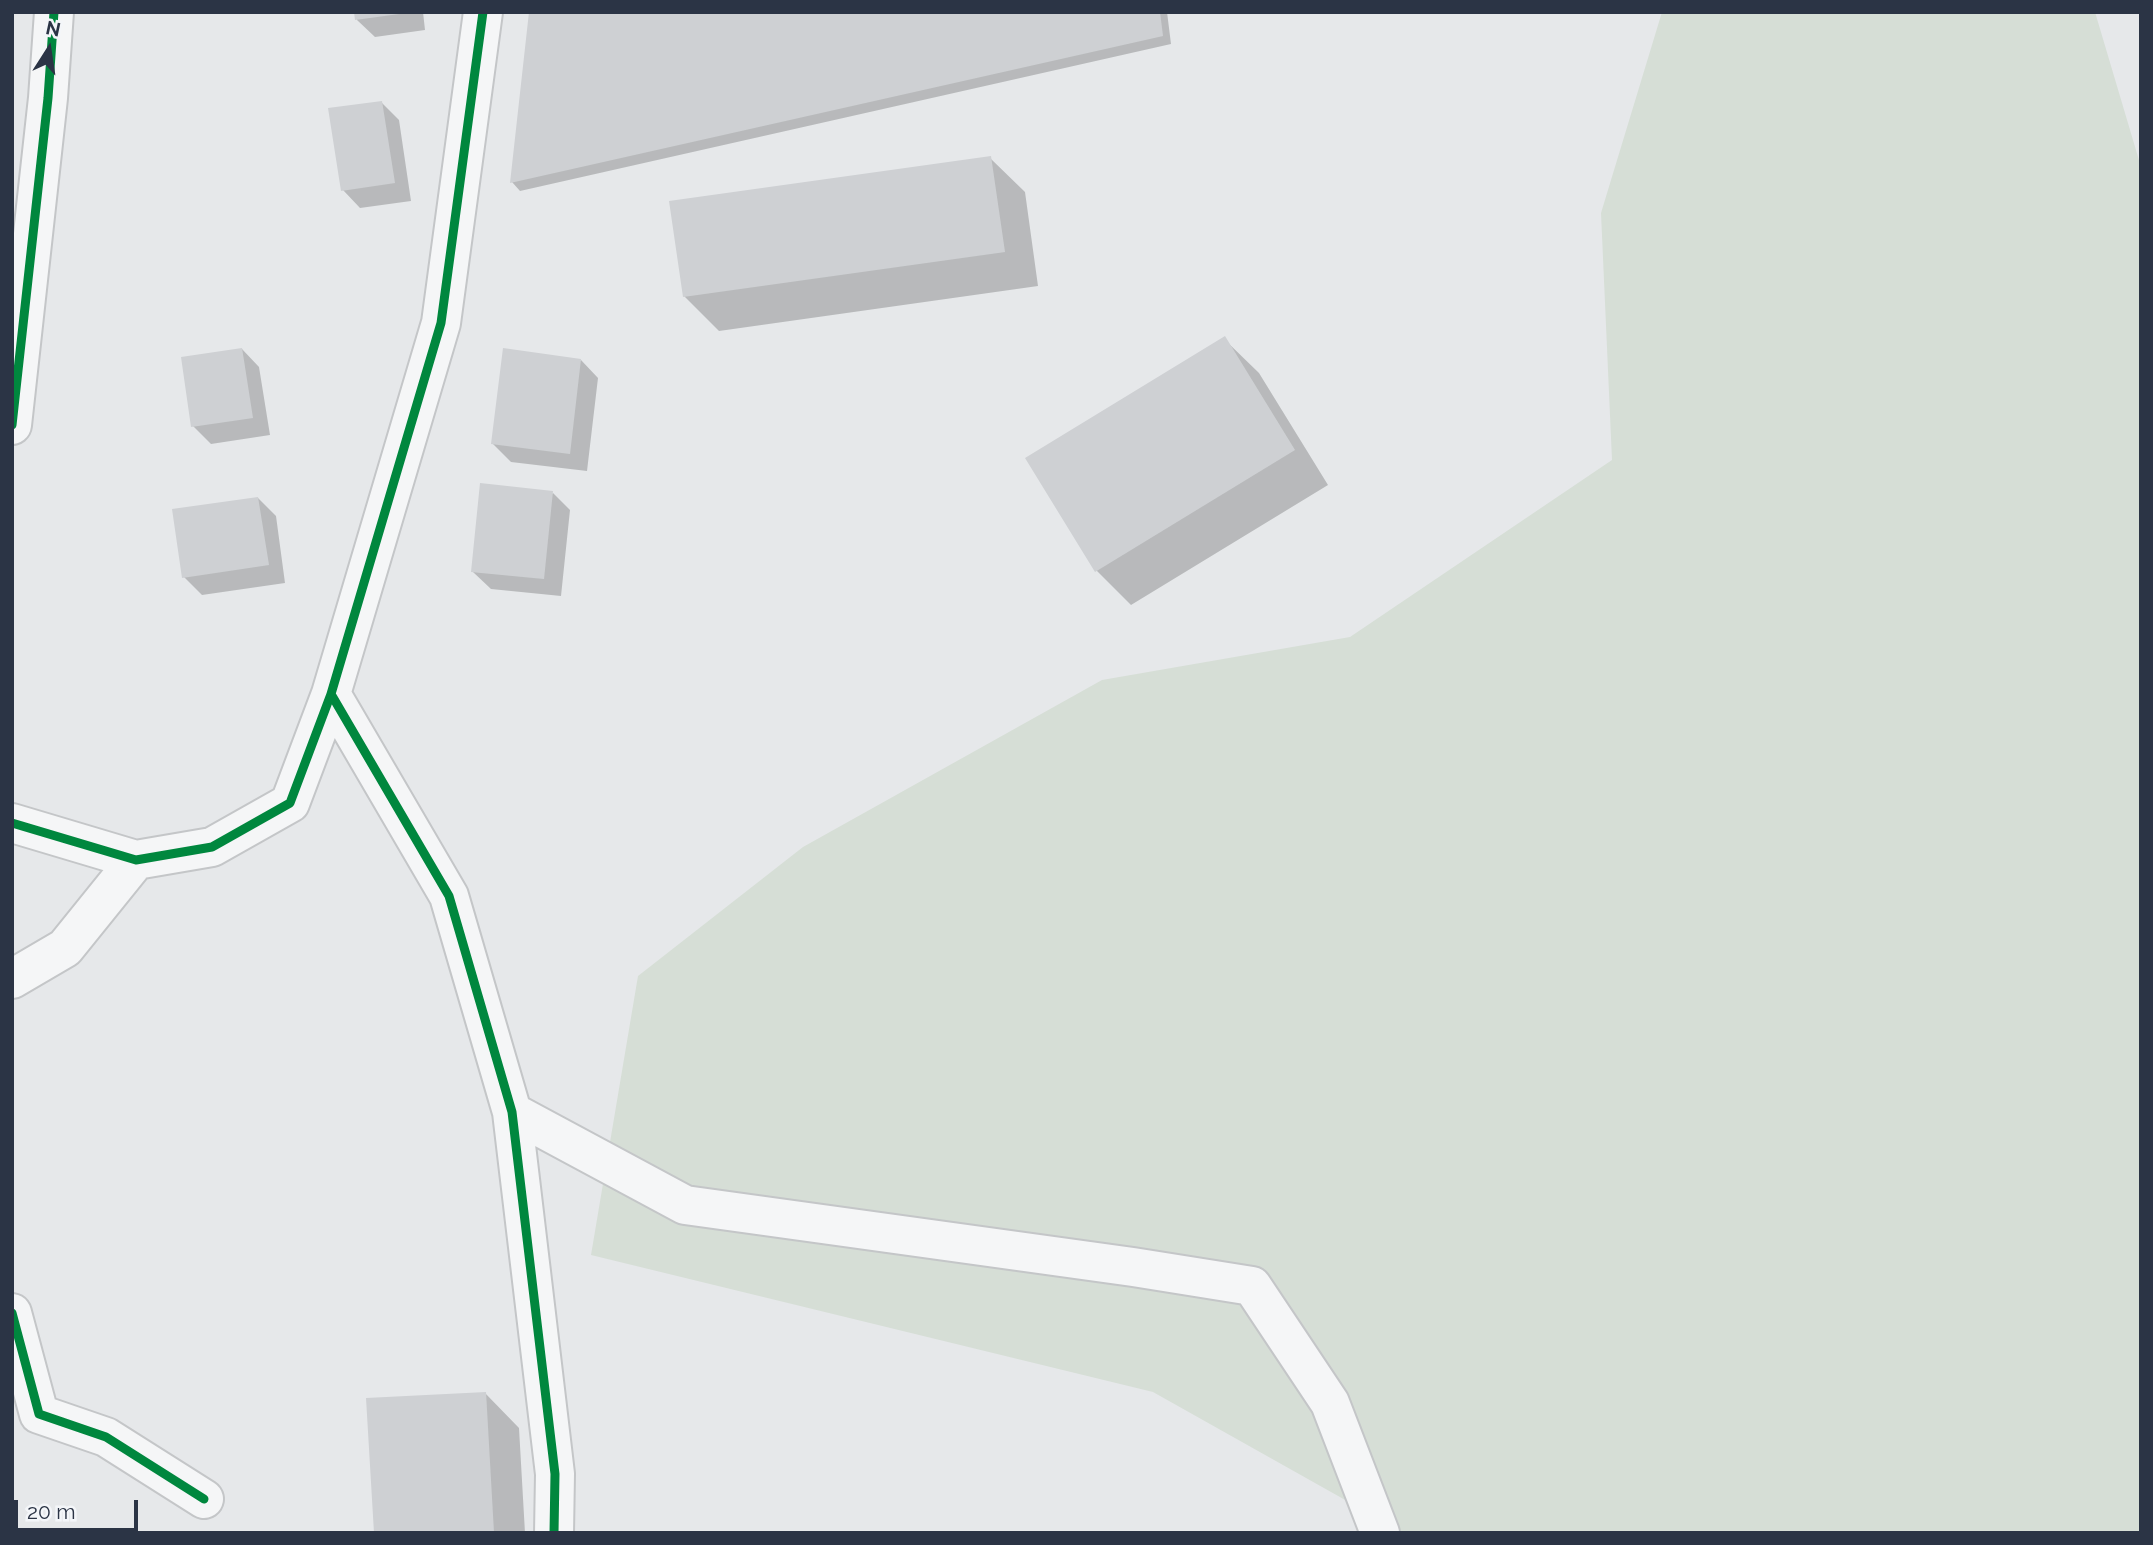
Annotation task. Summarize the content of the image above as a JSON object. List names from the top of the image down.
{
  "scale_bar": "20 m",
  "north": "top"
}
